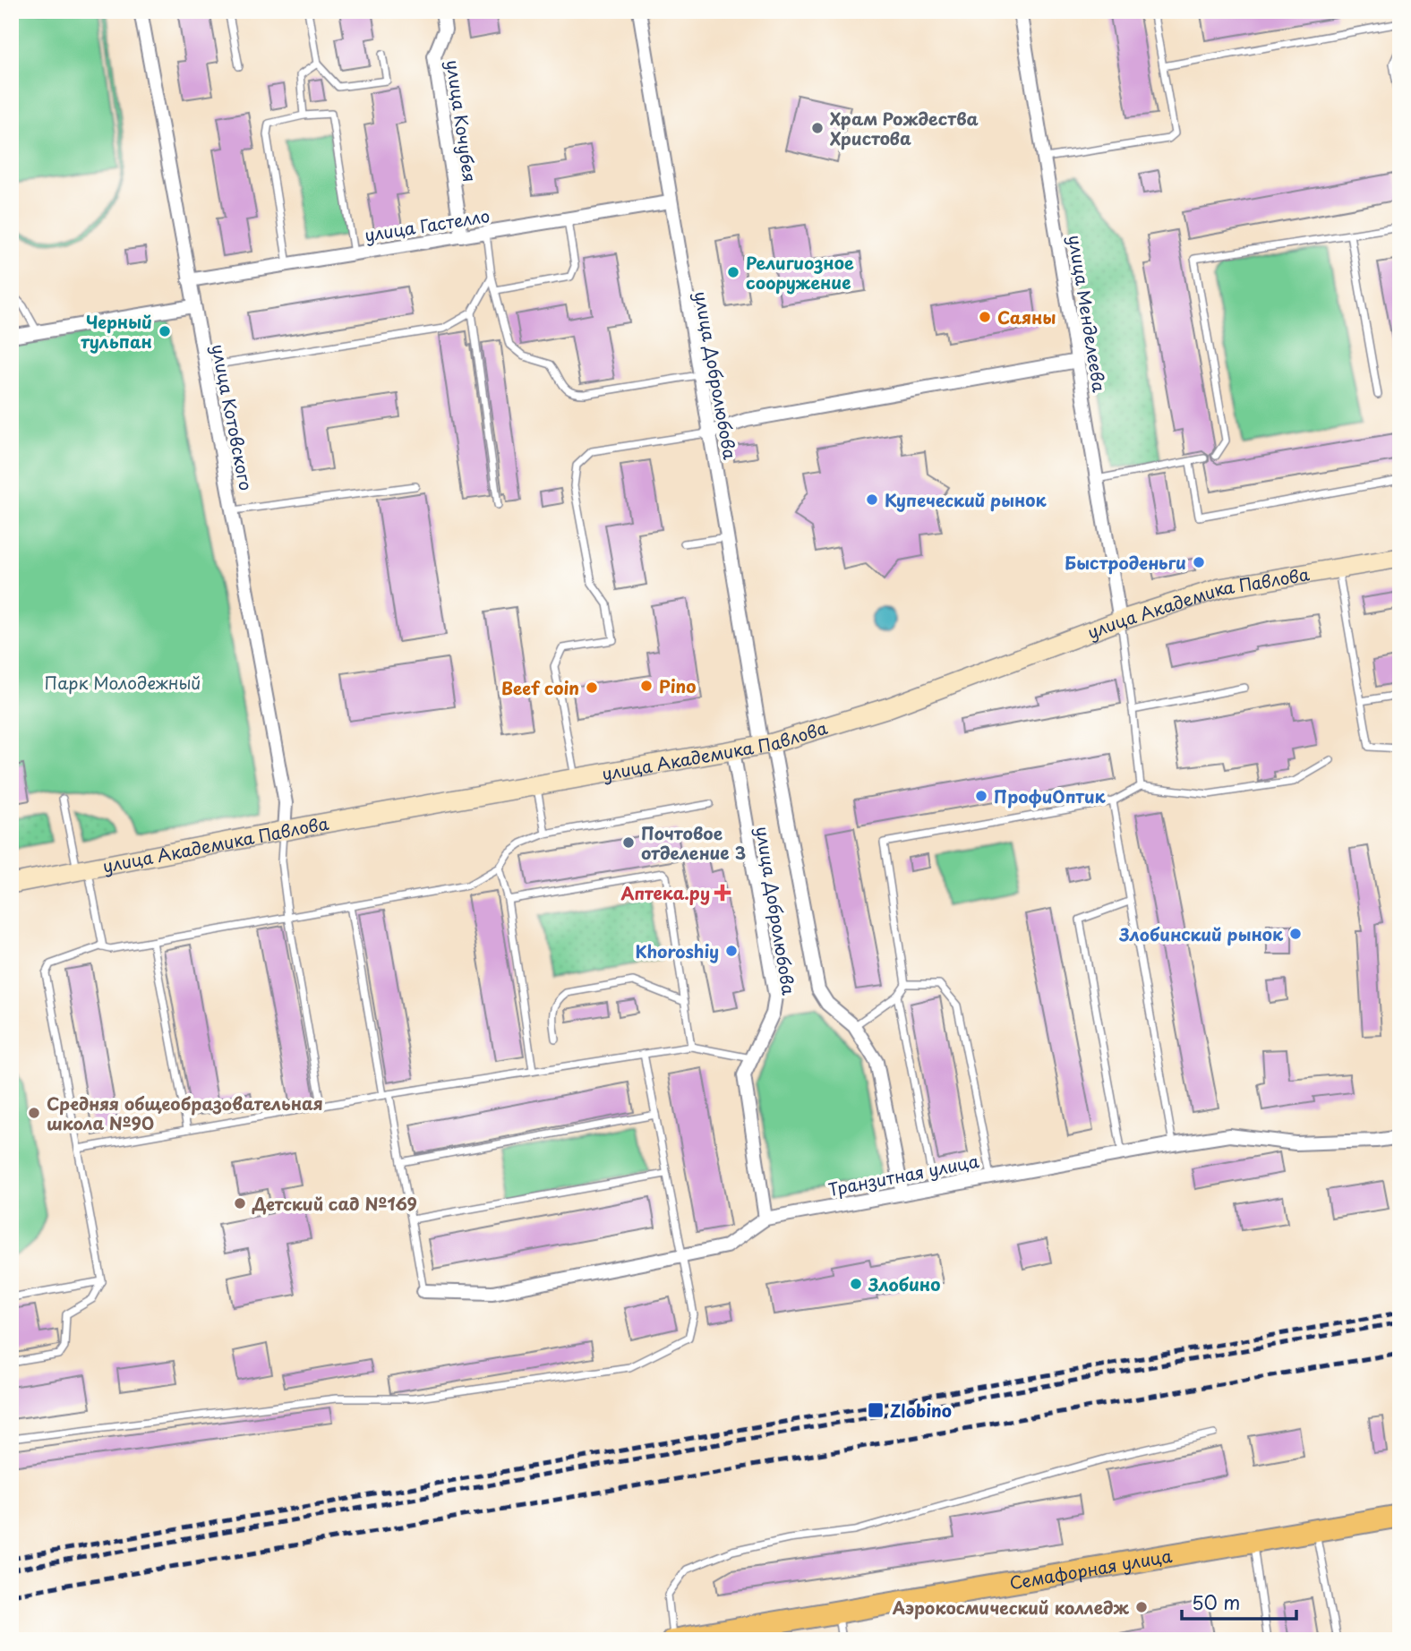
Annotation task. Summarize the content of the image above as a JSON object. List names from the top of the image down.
{
  "streets": {
    "highway": ["Семафорная улица"],
    "main road": ["улица Академика Павлова"],
    "street": [
      "улица Кочубея",
      "улица Гастелло",
      "улица Менделеева",
      "улица Добролюбова",
      "улица Котовского",
      "Транзитная улица"
    ]
  },
  "crossings": [
    ["улица Кочубея", "улица Гастелло"],
    ["улица Гастелло", "улица Добролюбова"],
    ["улица Гастелло", "улица Котовского"],
    ["улица Менделеева", "улица Академика Павлова"],
    ["улица Добролюбова", "улица Академика Павлова"],
    ["улица Добролюбова", "Транзитная улица"],
    ["улица Котовского", "улица Академика Павлова"]
  ],
  "parks": ["Парк Молодежный"],
  "places": {
    "other": [
      "Храм Рождества Христова",
      "Религиозное сооружение",
      "Саяны",
      "Черный тульпан",
      "Купеческий рынок",
      "Быстроденьги",
      "Pino",
      "Beef coin",
      "ПрофиОптик",
      "Почтовое отделение 3",
      "Злобинский рынок",
      "Khoroshiy",
      "Средняя общеобразовательная школа №90",
      "Детский сад №169",
      "Злобино",
      "Аэрокосмический колледж"
    ],
    "health": ["Аптека.ру"],
    "transit": ["Zlobino"]
  },
  "scale_bar": "50 m"
}
